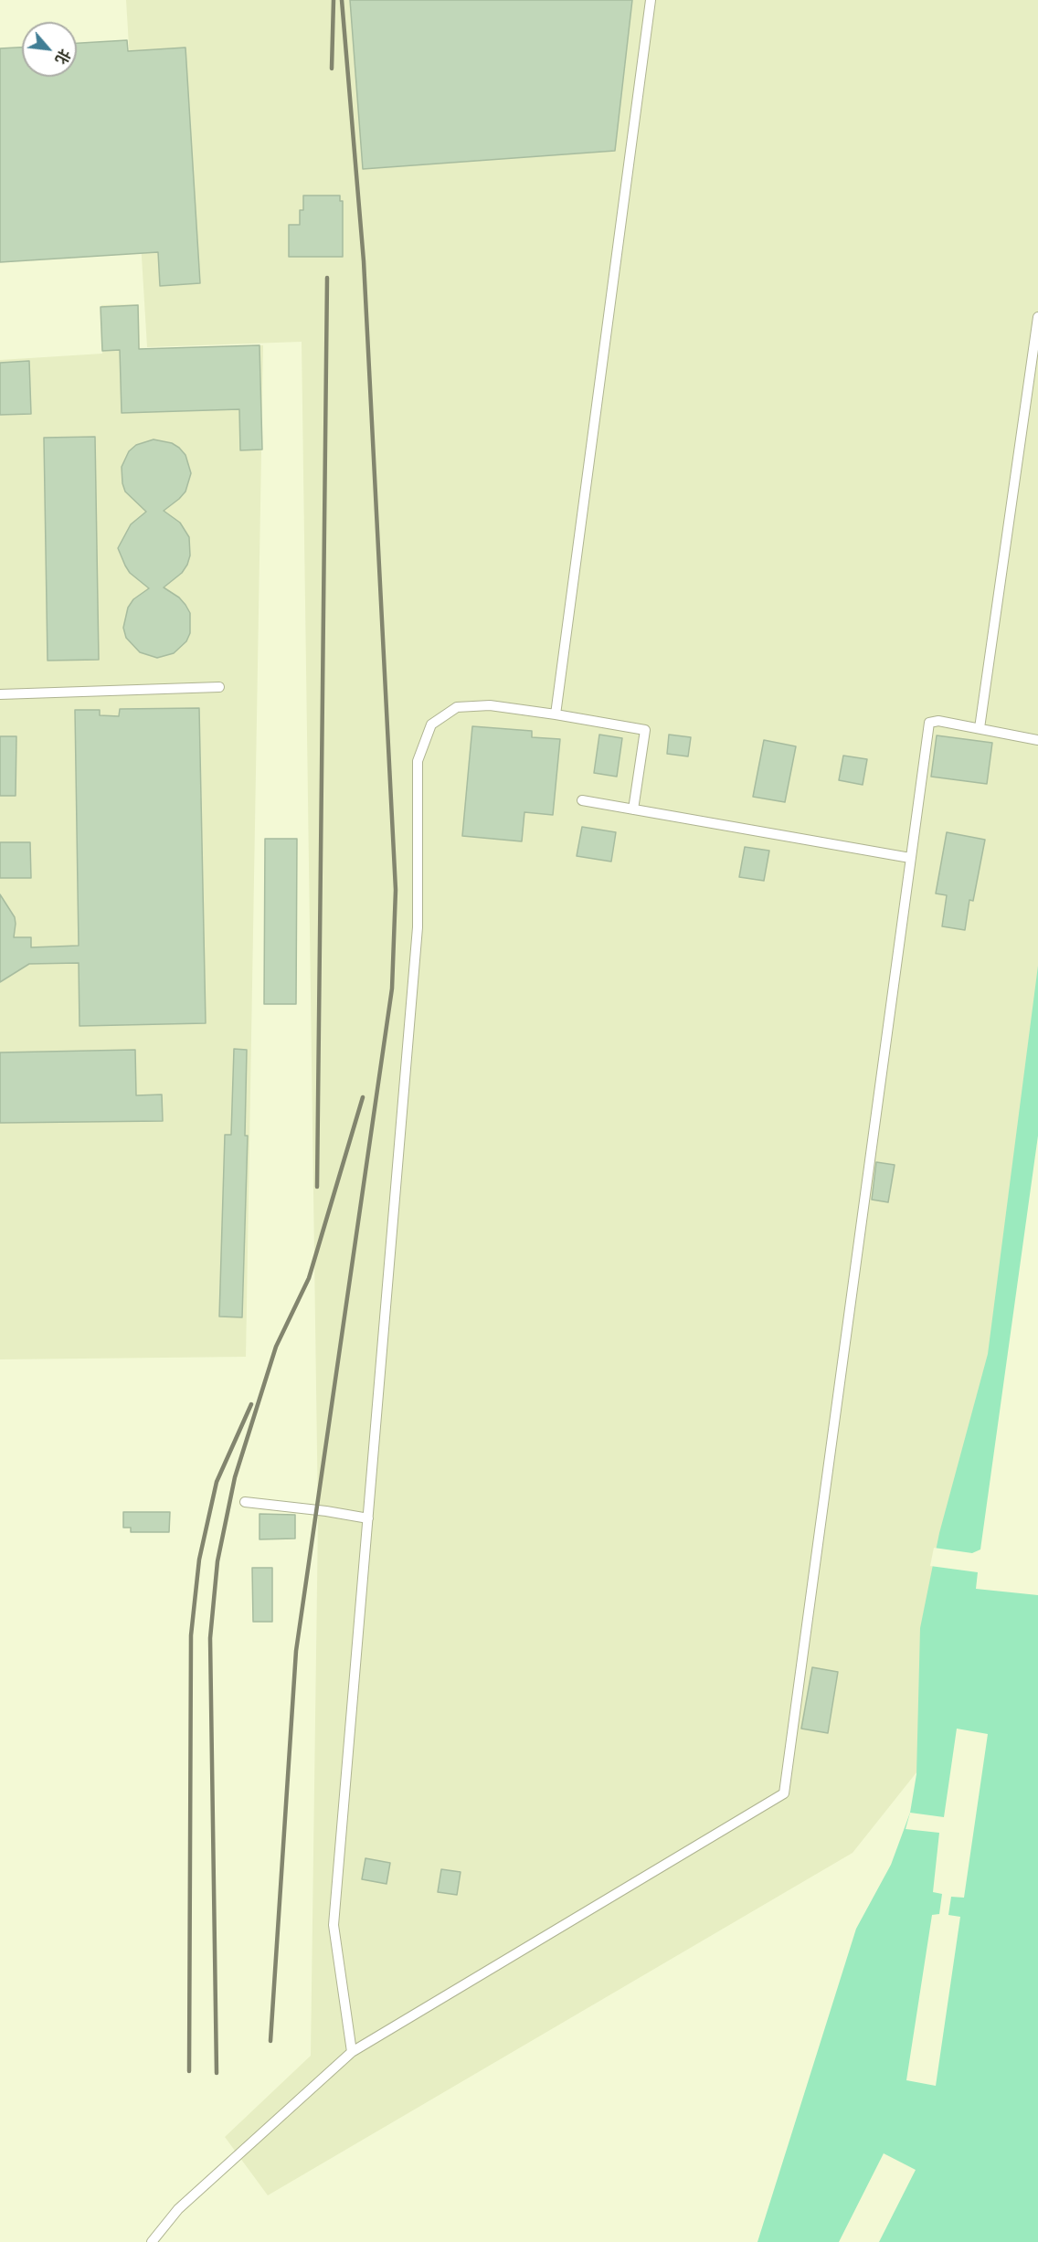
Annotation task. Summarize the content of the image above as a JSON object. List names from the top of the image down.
{
  "north": "bottom right"
}
